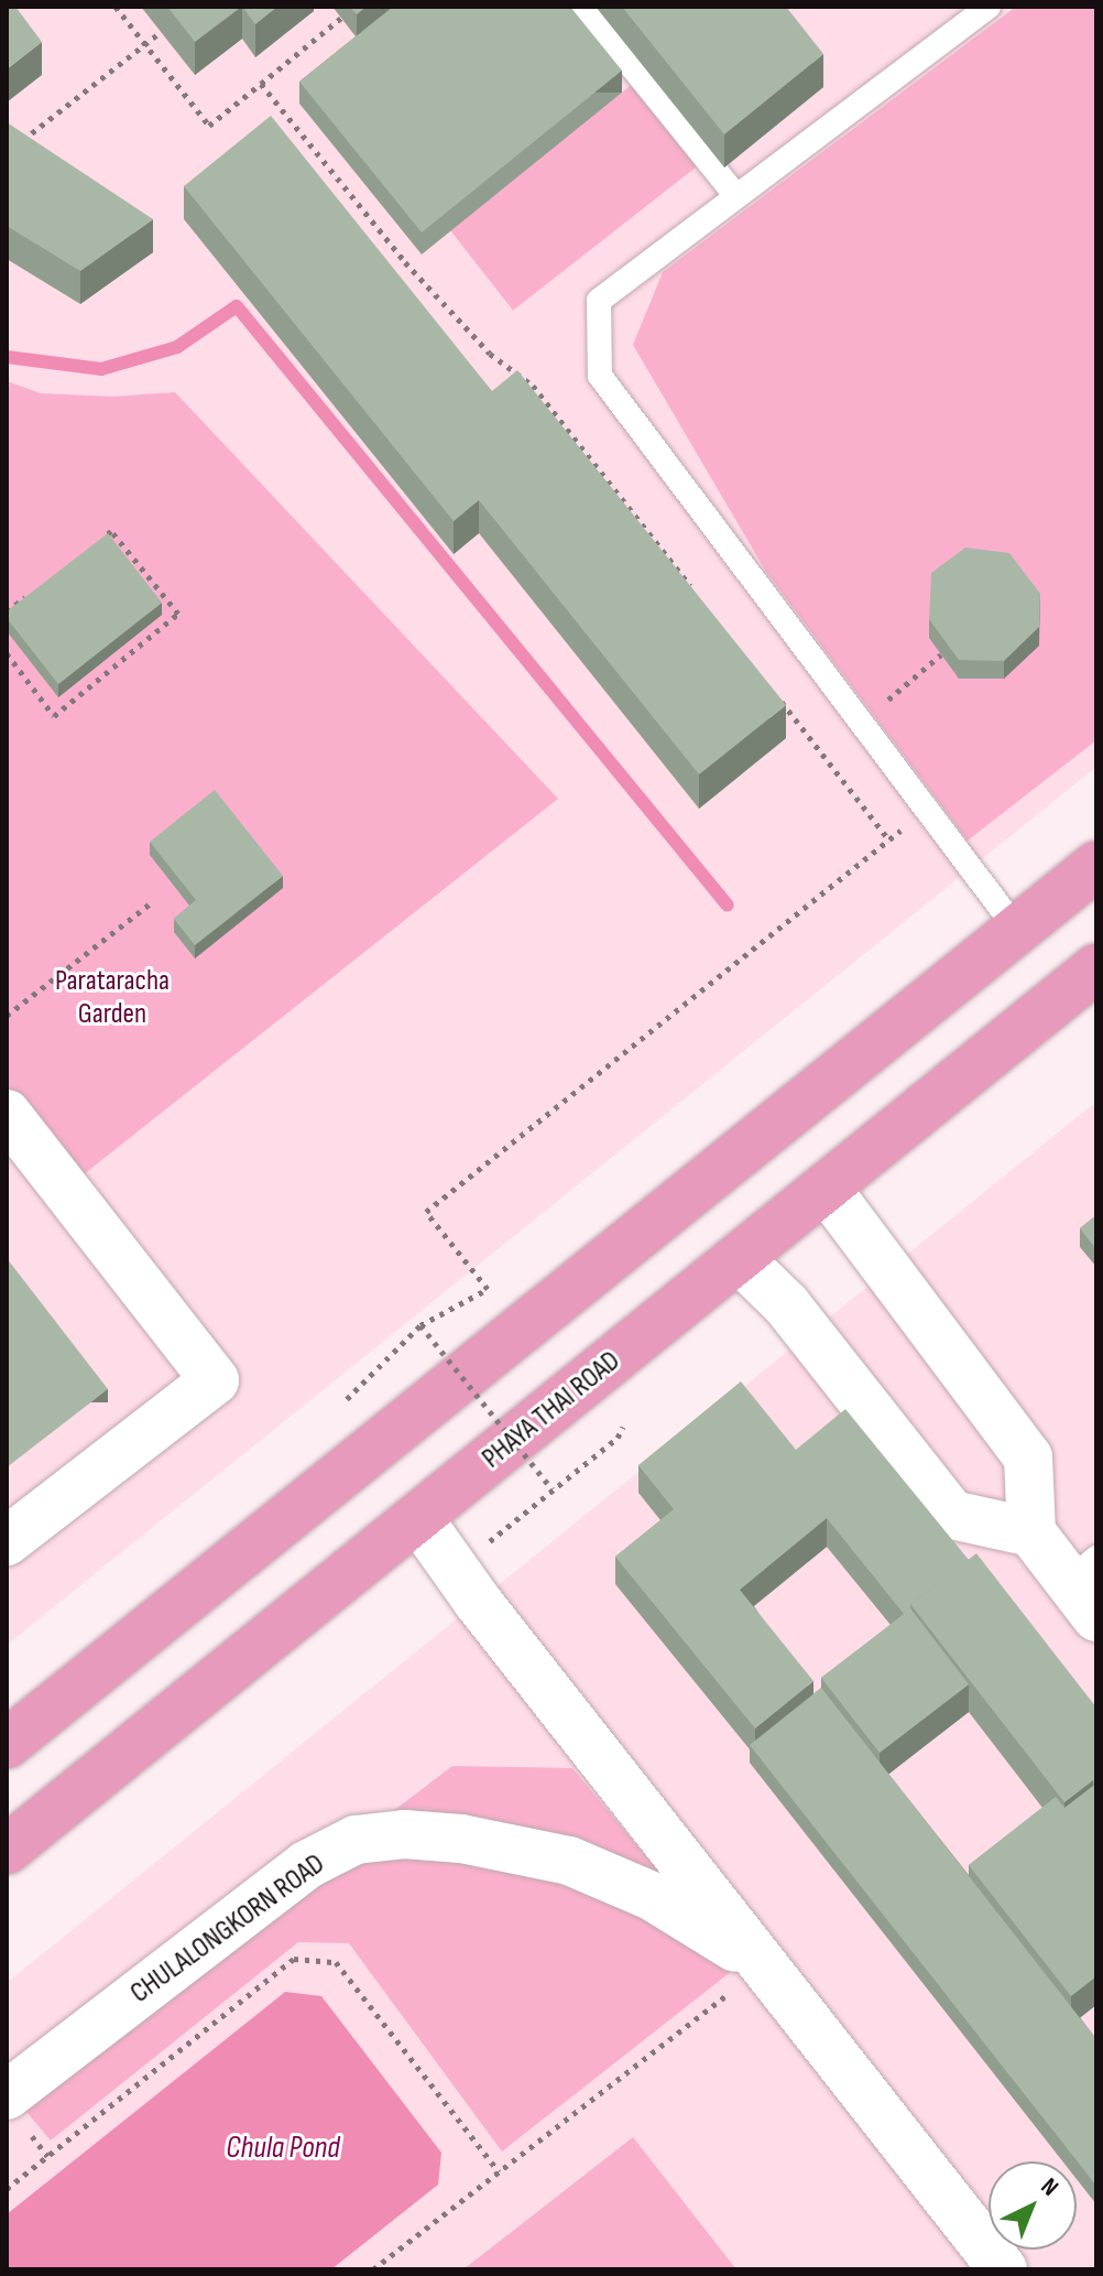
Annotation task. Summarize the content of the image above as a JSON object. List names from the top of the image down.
{
  "streets": {
    "main road": ["PHAYA THAI ROAD"],
    "street": ["CHULALONGKORN ROAD"]
  },
  "water": ["Chula Pond"],
  "parks": ["Parataracha Garden"],
  "north": "top right"
}
